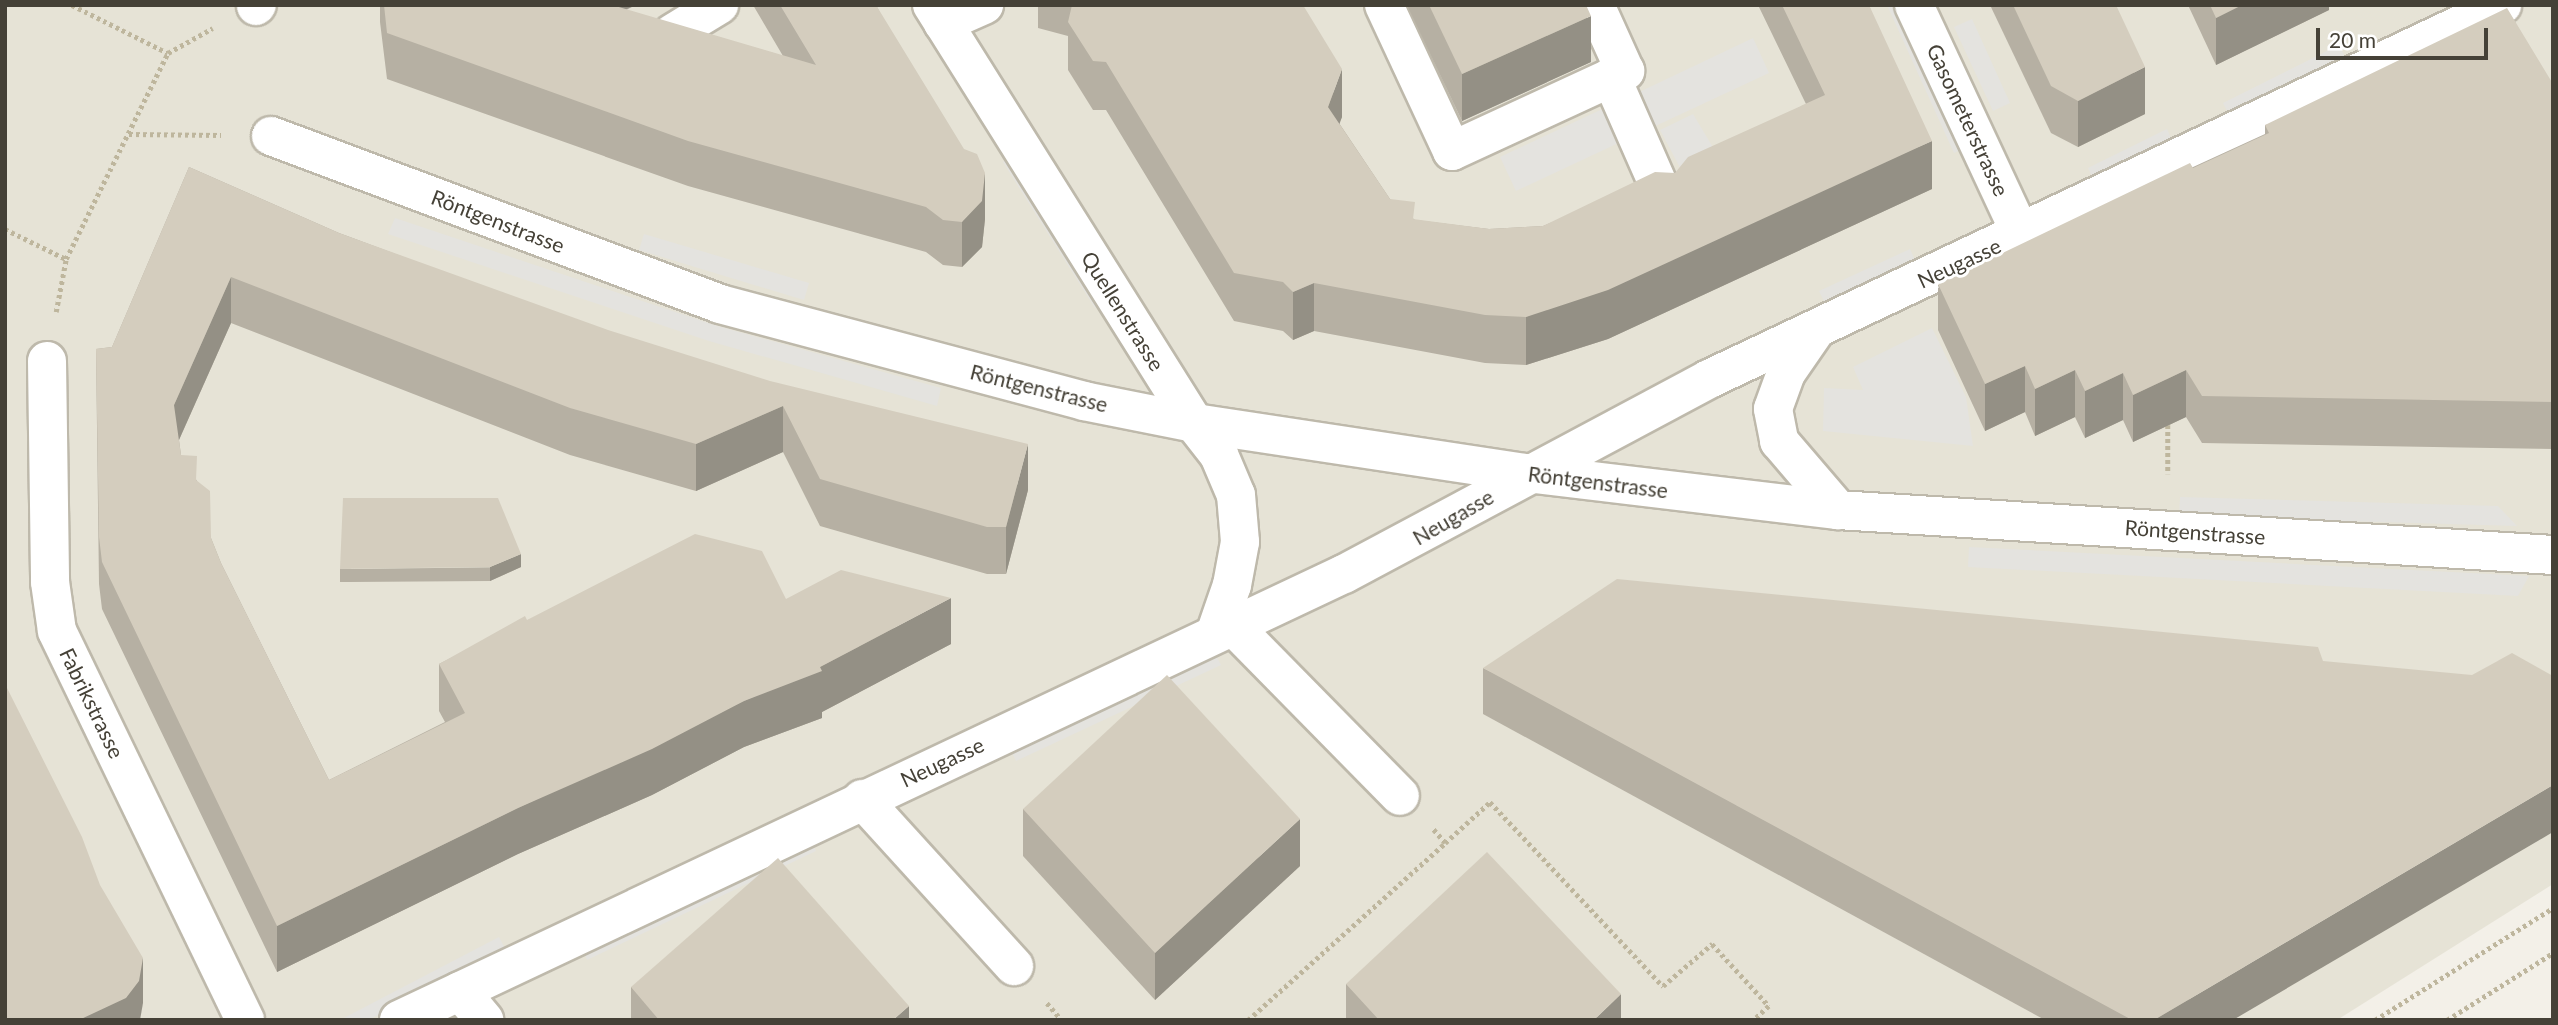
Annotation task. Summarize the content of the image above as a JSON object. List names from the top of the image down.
{
  "streets": {
    "street": [
      "Gasometerstrasse",
      "Röntgenstrasse",
      "Neugasse",
      "Quellenstrasse",
      "Fabrikstrasse"
    ]
  },
  "crossings": [
    ["Gasometerstrasse", "Neugasse"],
    ["Röntgenstrasse", "Neugasse"],
    ["Röntgenstrasse", "Quellenstrasse"],
    ["Neugasse", "Quellenstrasse"]
  ],
  "scale_bar": "20 m"
}
